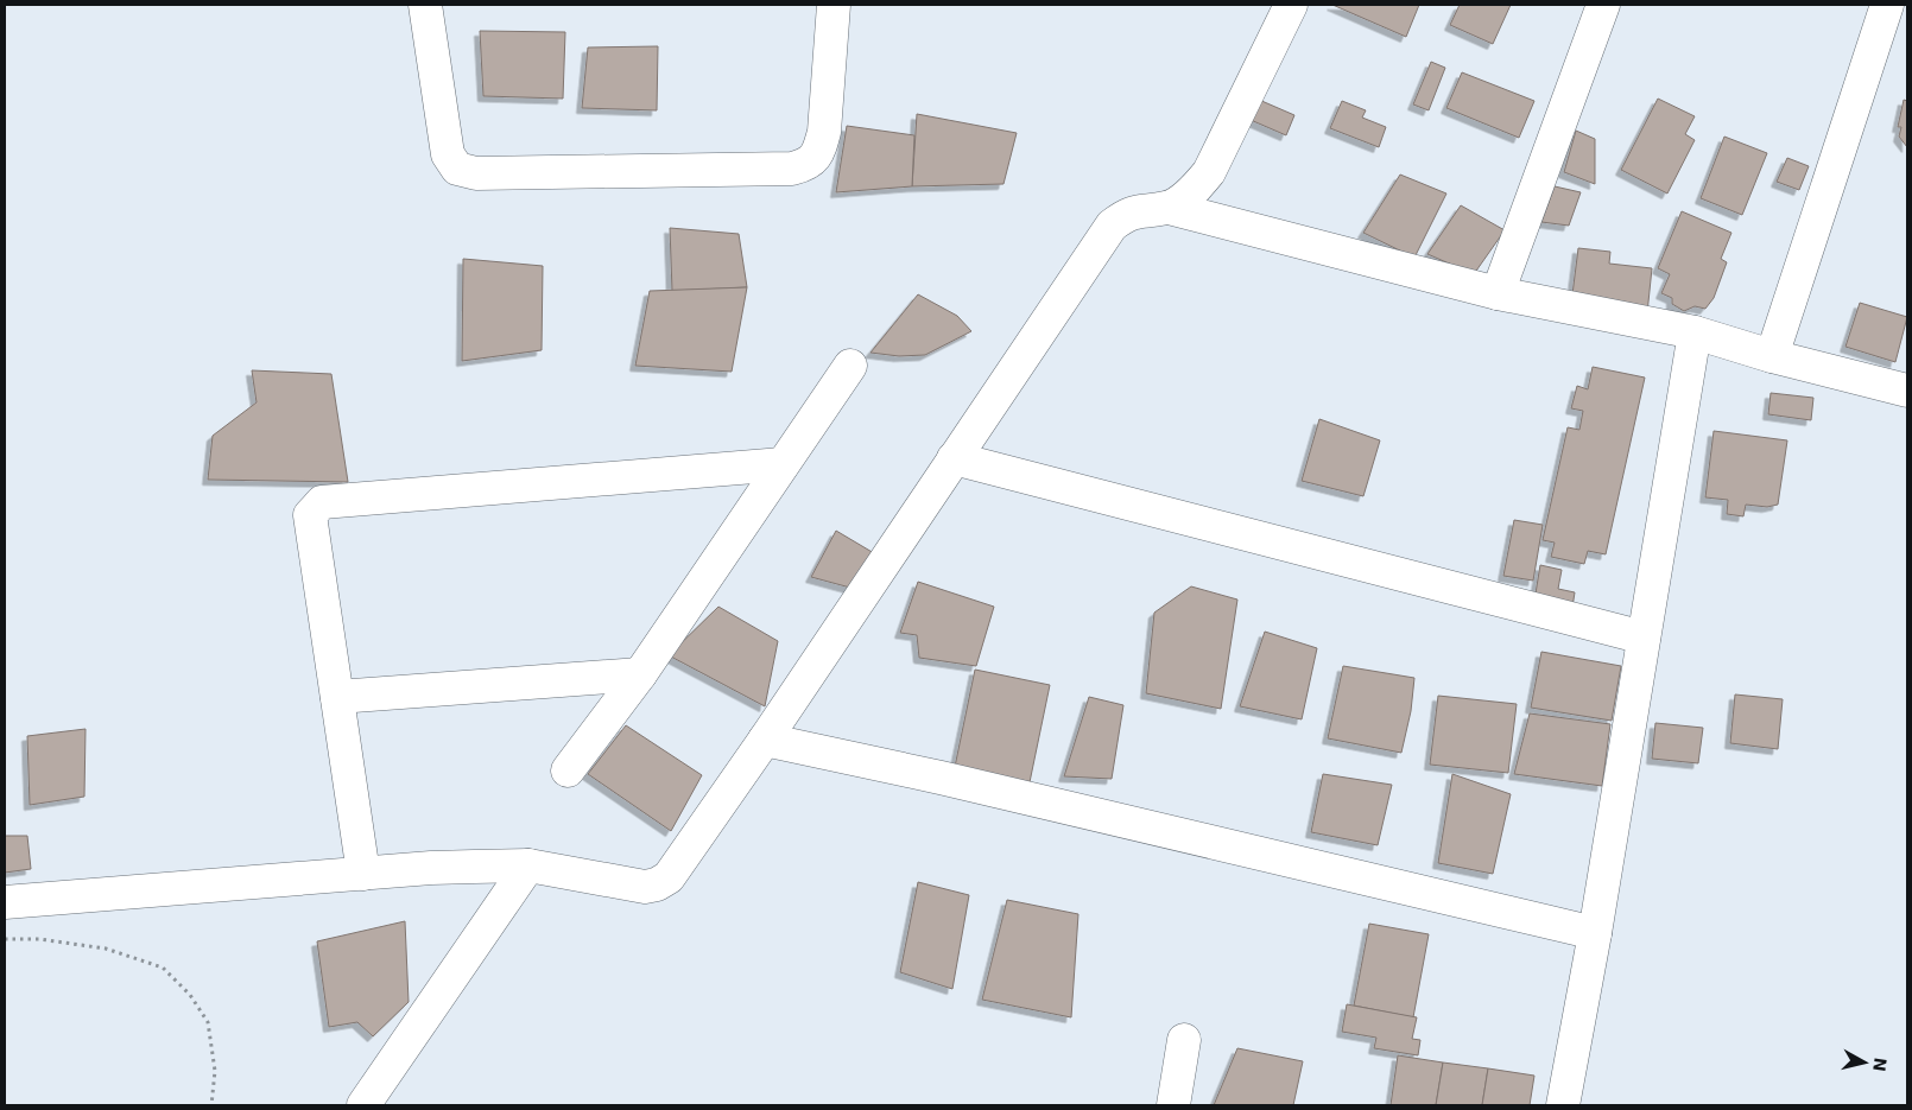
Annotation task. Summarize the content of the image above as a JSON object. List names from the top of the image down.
{
  "north": "right"
}
